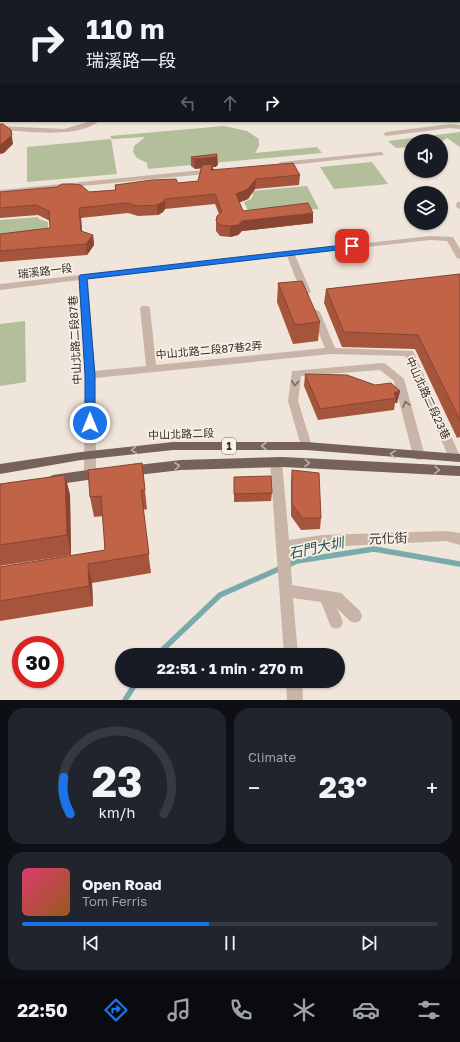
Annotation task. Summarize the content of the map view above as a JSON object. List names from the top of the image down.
{
  "streets": {
    "main road": ["中山北路二段", "1"],
    "street": [
      "瑞溪路一段",
      "中山北路二段87巷",
      "中山北路二段87巷2弄",
      "中山北路二段23巷",
      "元化街"
    ]
  },
  "crossings": [
    ["瑞溪路一段", "中山北路二段87巷"],
    ["中山北路二段87巷", "中山北路二段87巷2弄"],
    ["中山北路二段87巷", "中山北路二段"],
    ["中山北路二段87巷", "1"],
    ["中山北路二段87巷2弄", "中山北路二段23巷"],
    ["中山北路二段23巷", "中山北路二段"]
  ],
  "water": ["石門大圳"],
  "page": {
    "turn": ["110 m", "瑞溪路一段"],
    "limit": "30",
    "trip": "22:51 · 1 min · 270 m",
    "tile": "Climate",
    "heat": ["−", "23°", "+"],
    "song": ["Open Road", "Tom Ferris"],
    "tabs": "22:50",
    "gauge": ["23", "km/h"]
  }
}
